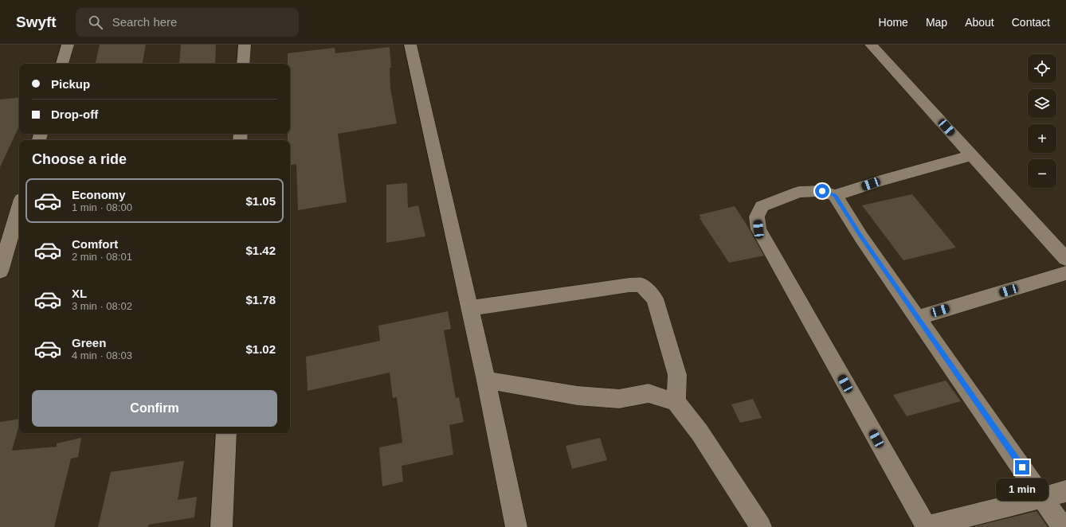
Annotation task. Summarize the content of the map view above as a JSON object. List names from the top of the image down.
{
  "page": {
    "header": "Swyft",
    "search": "Search here",
    "nav": [
      "Home",
      "Map",
      "About",
      "Contact"
    ],
    "map_buttons": ["+", "−"],
    "banner": ["Pickup", "Drop-off"],
    "heading": "Choose a ride",
    "list": [
      {
        "name": "Economy",
        "note": "1 min · 08:00",
        "value": "$1.05"
      },
      {
        "name": "Comfort",
        "note": "2 min · 08:01",
        "value": "$1.42"
      },
      {
        "name": "XL",
        "note": "3 min · 08:02",
        "value": "$1.78"
      },
      {
        "name": "Green",
        "note": "4 min · 08:03",
        "value": "$1.02"
      }
    ],
    "buttons": "Confirm",
    "bubble": "1 min"
  }
}
